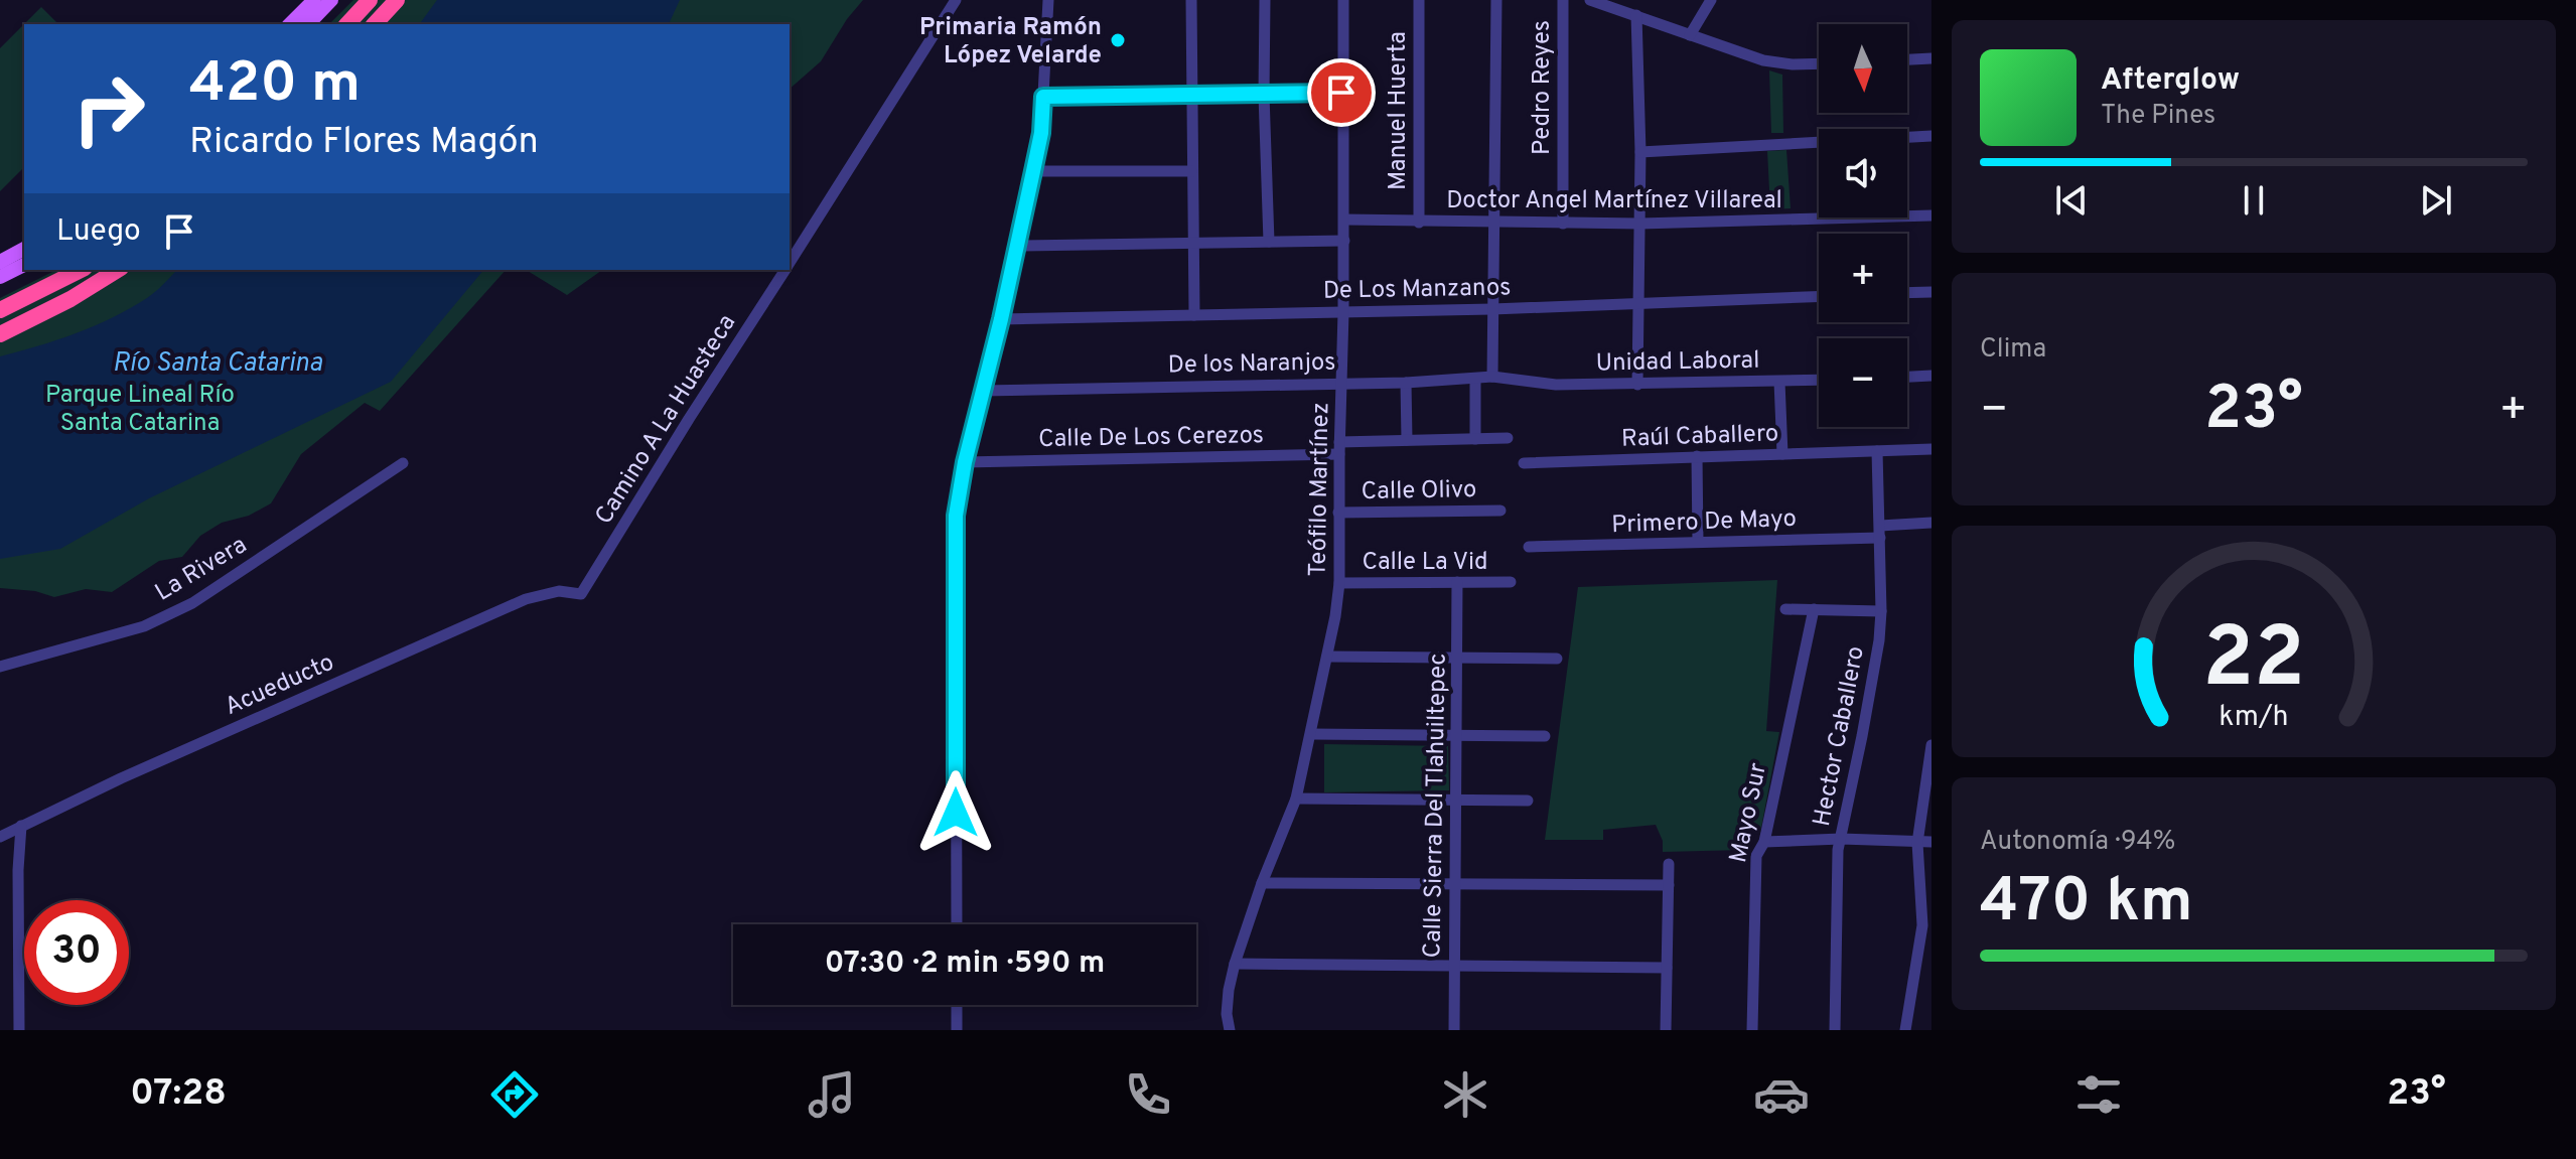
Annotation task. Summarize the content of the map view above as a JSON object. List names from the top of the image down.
{
  "streets": {
    "street": [
      "Pedro Reyes",
      "Manuel Huerta",
      "Doctor Angel Martínez Villareal",
      "De Los Manzanos",
      "Unidad Laboral",
      "De los Naranjos",
      "Camino A La Huasteca",
      "Raúl Caballero",
      "Calle De Los Cerezos",
      "Teófilo Martínez",
      "Calle Olivo",
      "Primero De Mayo",
      "Calle La Vid",
      "La Rivera",
      "Acueducto",
      "Hector Caballero",
      "Calle Sierra Del Tlahuiltepec",
      "Mayo Sur"
    ]
  },
  "crossings": [
    ["Pedro Reyes", "Doctor Angel Martínez Villareal"],
    ["Manuel Huerta", "Doctor Angel Martínez Villareal"],
    ["Doctor Angel Martínez Villareal", "Teófilo Martínez"],
    ["De Los Manzanos", "Teófilo Martínez"],
    ["Unidad Laboral", "De los Naranjos"],
    ["De los Naranjos", "Teófilo Martínez"],
    ["Camino A La Huasteca", "Acueducto"],
    ["Raúl Caballero", "Hector Caballero"],
    ["Calle De Los Cerezos", "Teófilo Martínez"],
    ["Teófilo Martínez", "Calle Olivo"],
    ["Teófilo Martínez", "Calle La Vid"],
    ["Primero De Mayo", "Hector Caballero"],
    ["Calle La Vid", "Calle Sierra Del Tlahuiltepec"]
  ],
  "water": ["Río Santa Catarina"],
  "parks": ["Parque Lineal Río Santa Catarina"],
  "places": ["Primaria Ramón López Velarde"],
  "north": "bottom",
  "page": {
    "map_buttons": ["+", "−"],
    "turn": ["420 m", "Ricardo Flores Magón"],
    "song": ["Afterglow", "The Pines"],
    "then": "Luego",
    "tile": [
      "Clima",
      ["Autonomía · 94%", "470 km"]
    ],
    "heat": ["−", "23°", "+"],
    "limit": "30",
    "trip": "07:30 · 2 min · 590 m",
    "tabs": ["07:28", "23°"],
    "gauge": ["22", "km/h"]
  }
}
